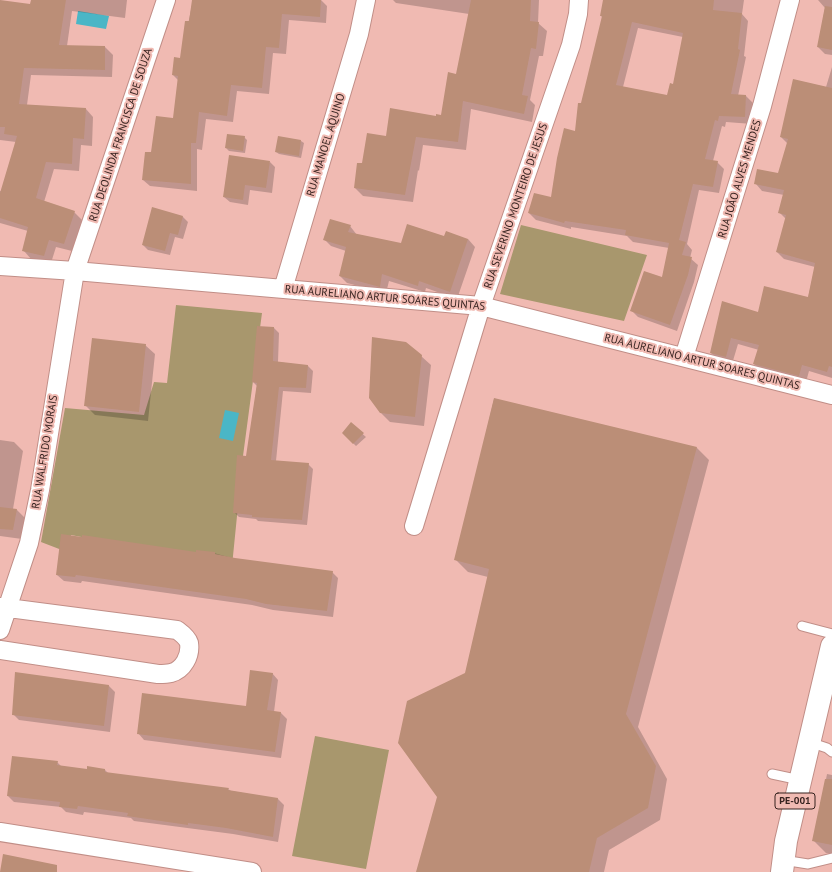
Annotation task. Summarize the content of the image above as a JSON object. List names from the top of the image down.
{
  "streets": {
    "main road": ["PE-001"],
    "street": [
      "RUA DEOLINDA FRANCISCA DE SOUZA",
      "RUA MANOEL AQUINO",
      "RUA JOÃO ALVES MENDES",
      "RUA SEVERINO MONTEIRO DE JESUS",
      "RUA AURELIANO ARTUR SOARES QUINTAS",
      "RUA WALFRIDO MORAIS"
    ]
  },
  "crossings": [
    ["RUA DEOLINDA FRANCISCA DE SOUZA", "RUA AURELIANO ARTUR SOARES QUINTAS"],
    ["RUA DEOLINDA FRANCISCA DE SOUZA", "RUA WALFRIDO MORAIS"],
    ["RUA MANOEL AQUINO", "RUA AURELIANO ARTUR SOARES QUINTAS"],
    ["RUA JOÃO ALVES MENDES", "RUA AURELIANO ARTUR SOARES QUINTAS"],
    ["RUA SEVERINO MONTEIRO DE JESUS", "RUA AURELIANO ARTUR SOARES QUINTAS"],
    ["RUA AURELIANO ARTUR SOARES QUINTAS", "RUA WALFRIDO MORAIS"]
  ]
}
